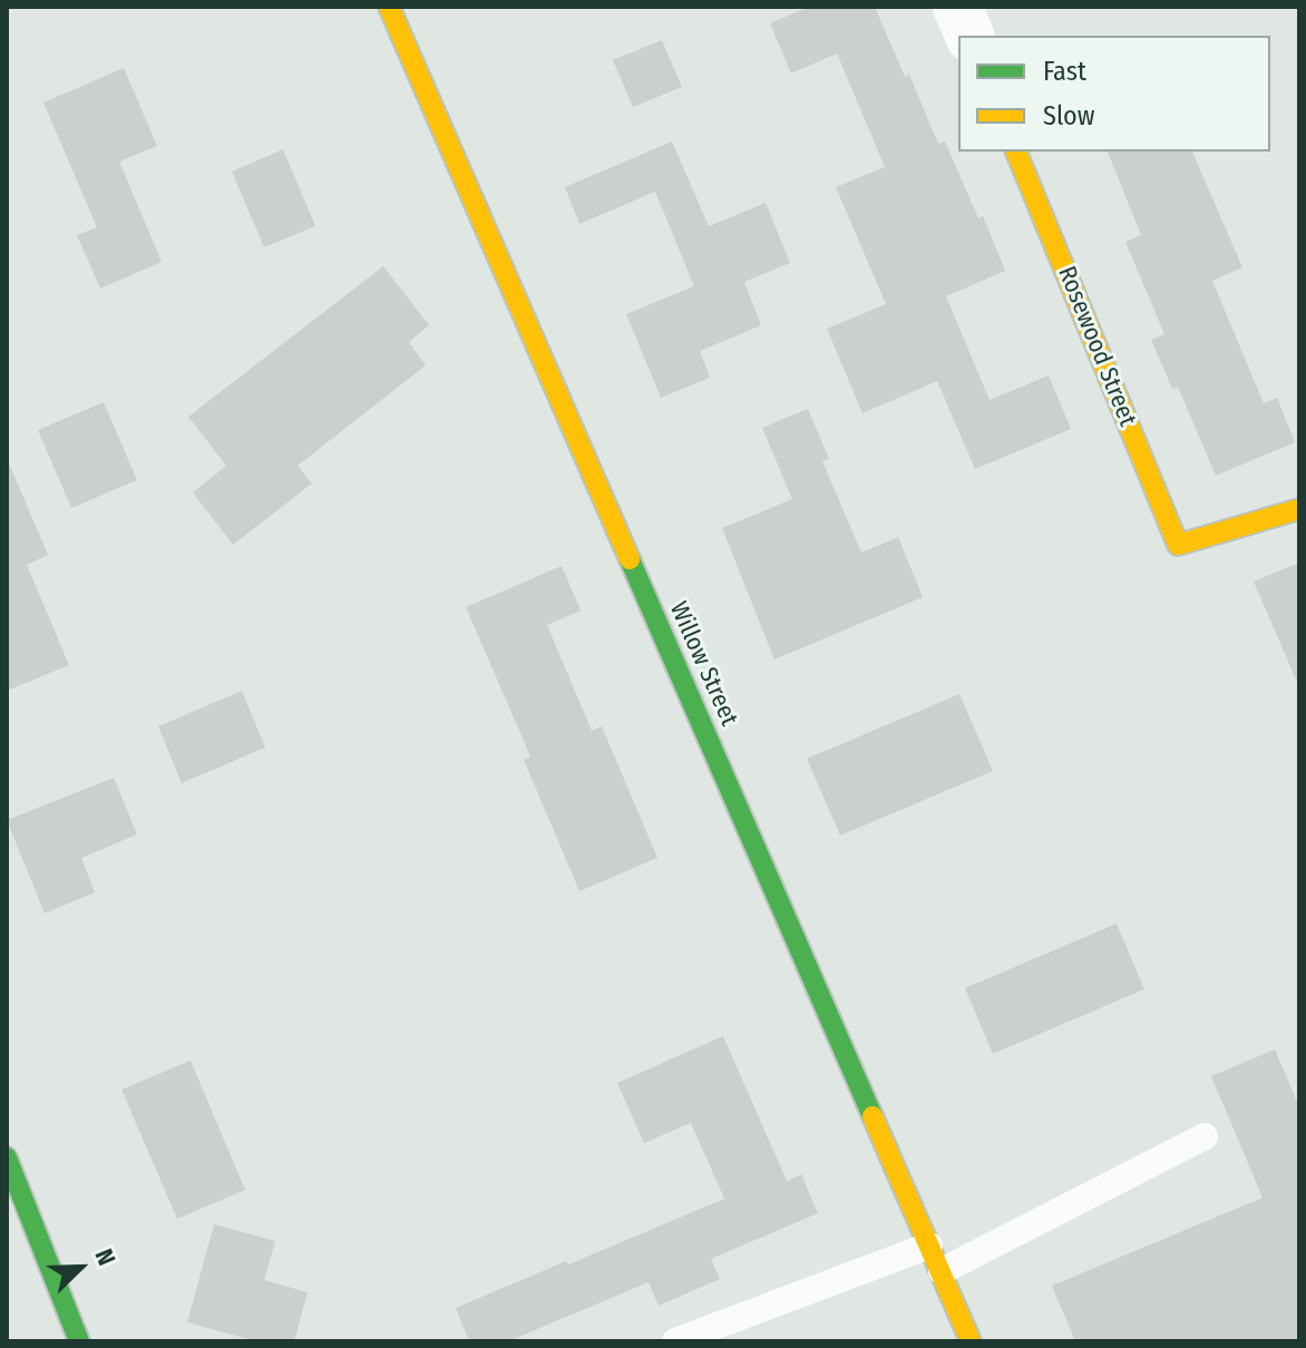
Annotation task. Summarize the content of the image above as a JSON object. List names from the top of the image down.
{
  "streets": {
    "street": ["Rosewood Street", "Willow Street"]
  },
  "legend": ["Fast", "Slow"],
  "north": "top right"
}
